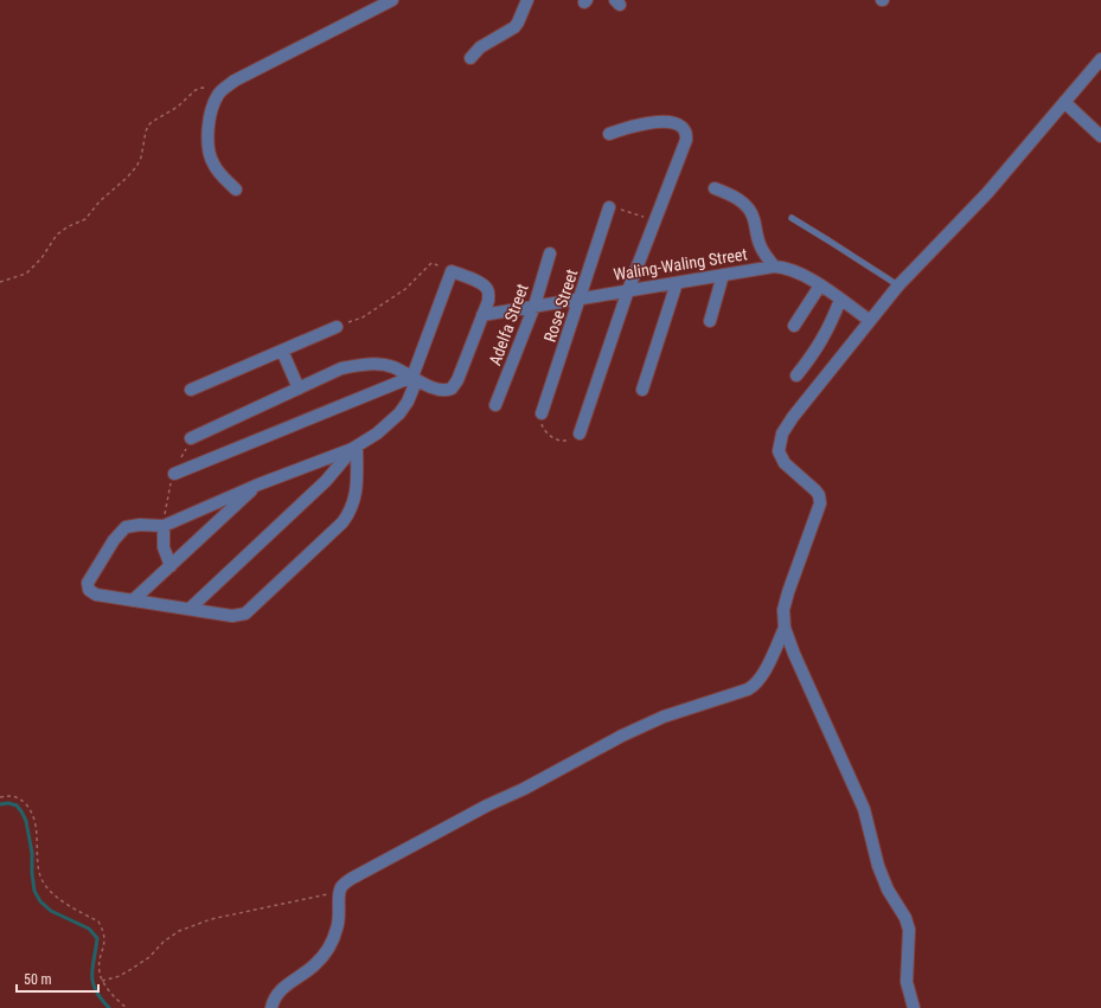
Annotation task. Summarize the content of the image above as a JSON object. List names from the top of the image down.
{
  "streets": {
    "street": ["Waling-Waling Street", "Rose Street", "Adelfa Street"]
  },
  "crossings": [
    ["Waling-Waling Street", "Rose Street"],
    ["Waling-Waling Street", "Adelfa Street"]
  ],
  "scale_bar": "50 m"
}
